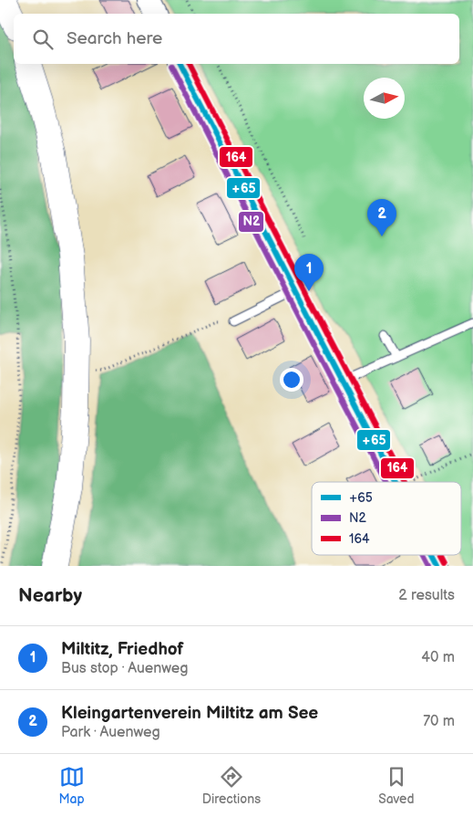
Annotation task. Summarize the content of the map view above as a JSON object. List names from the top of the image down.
{
  "lines": ["transit line +65", "transit line 164", "transit line N2"],
  "legend": ["+65", "N2", "164"],
  "north": "right",
  "page": {
    "search": "Search here",
    "pins": ["2", "1"],
    "heading": ["Nearby", "2 results"],
    "list": [
      {
        "mark": "1",
        "name": "Miltitz, Friedhof",
        "note": "Bus stop · Auenweg",
        "value": "40 m"
      },
      {
        "mark": "2",
        "name": "Kleingartenverein Miltitz am See",
        "note": "Park · Auenweg",
        "value": "70 m"
      }
    ],
    "nav": ["Map", "Directions", "Saved"]
  }
}
